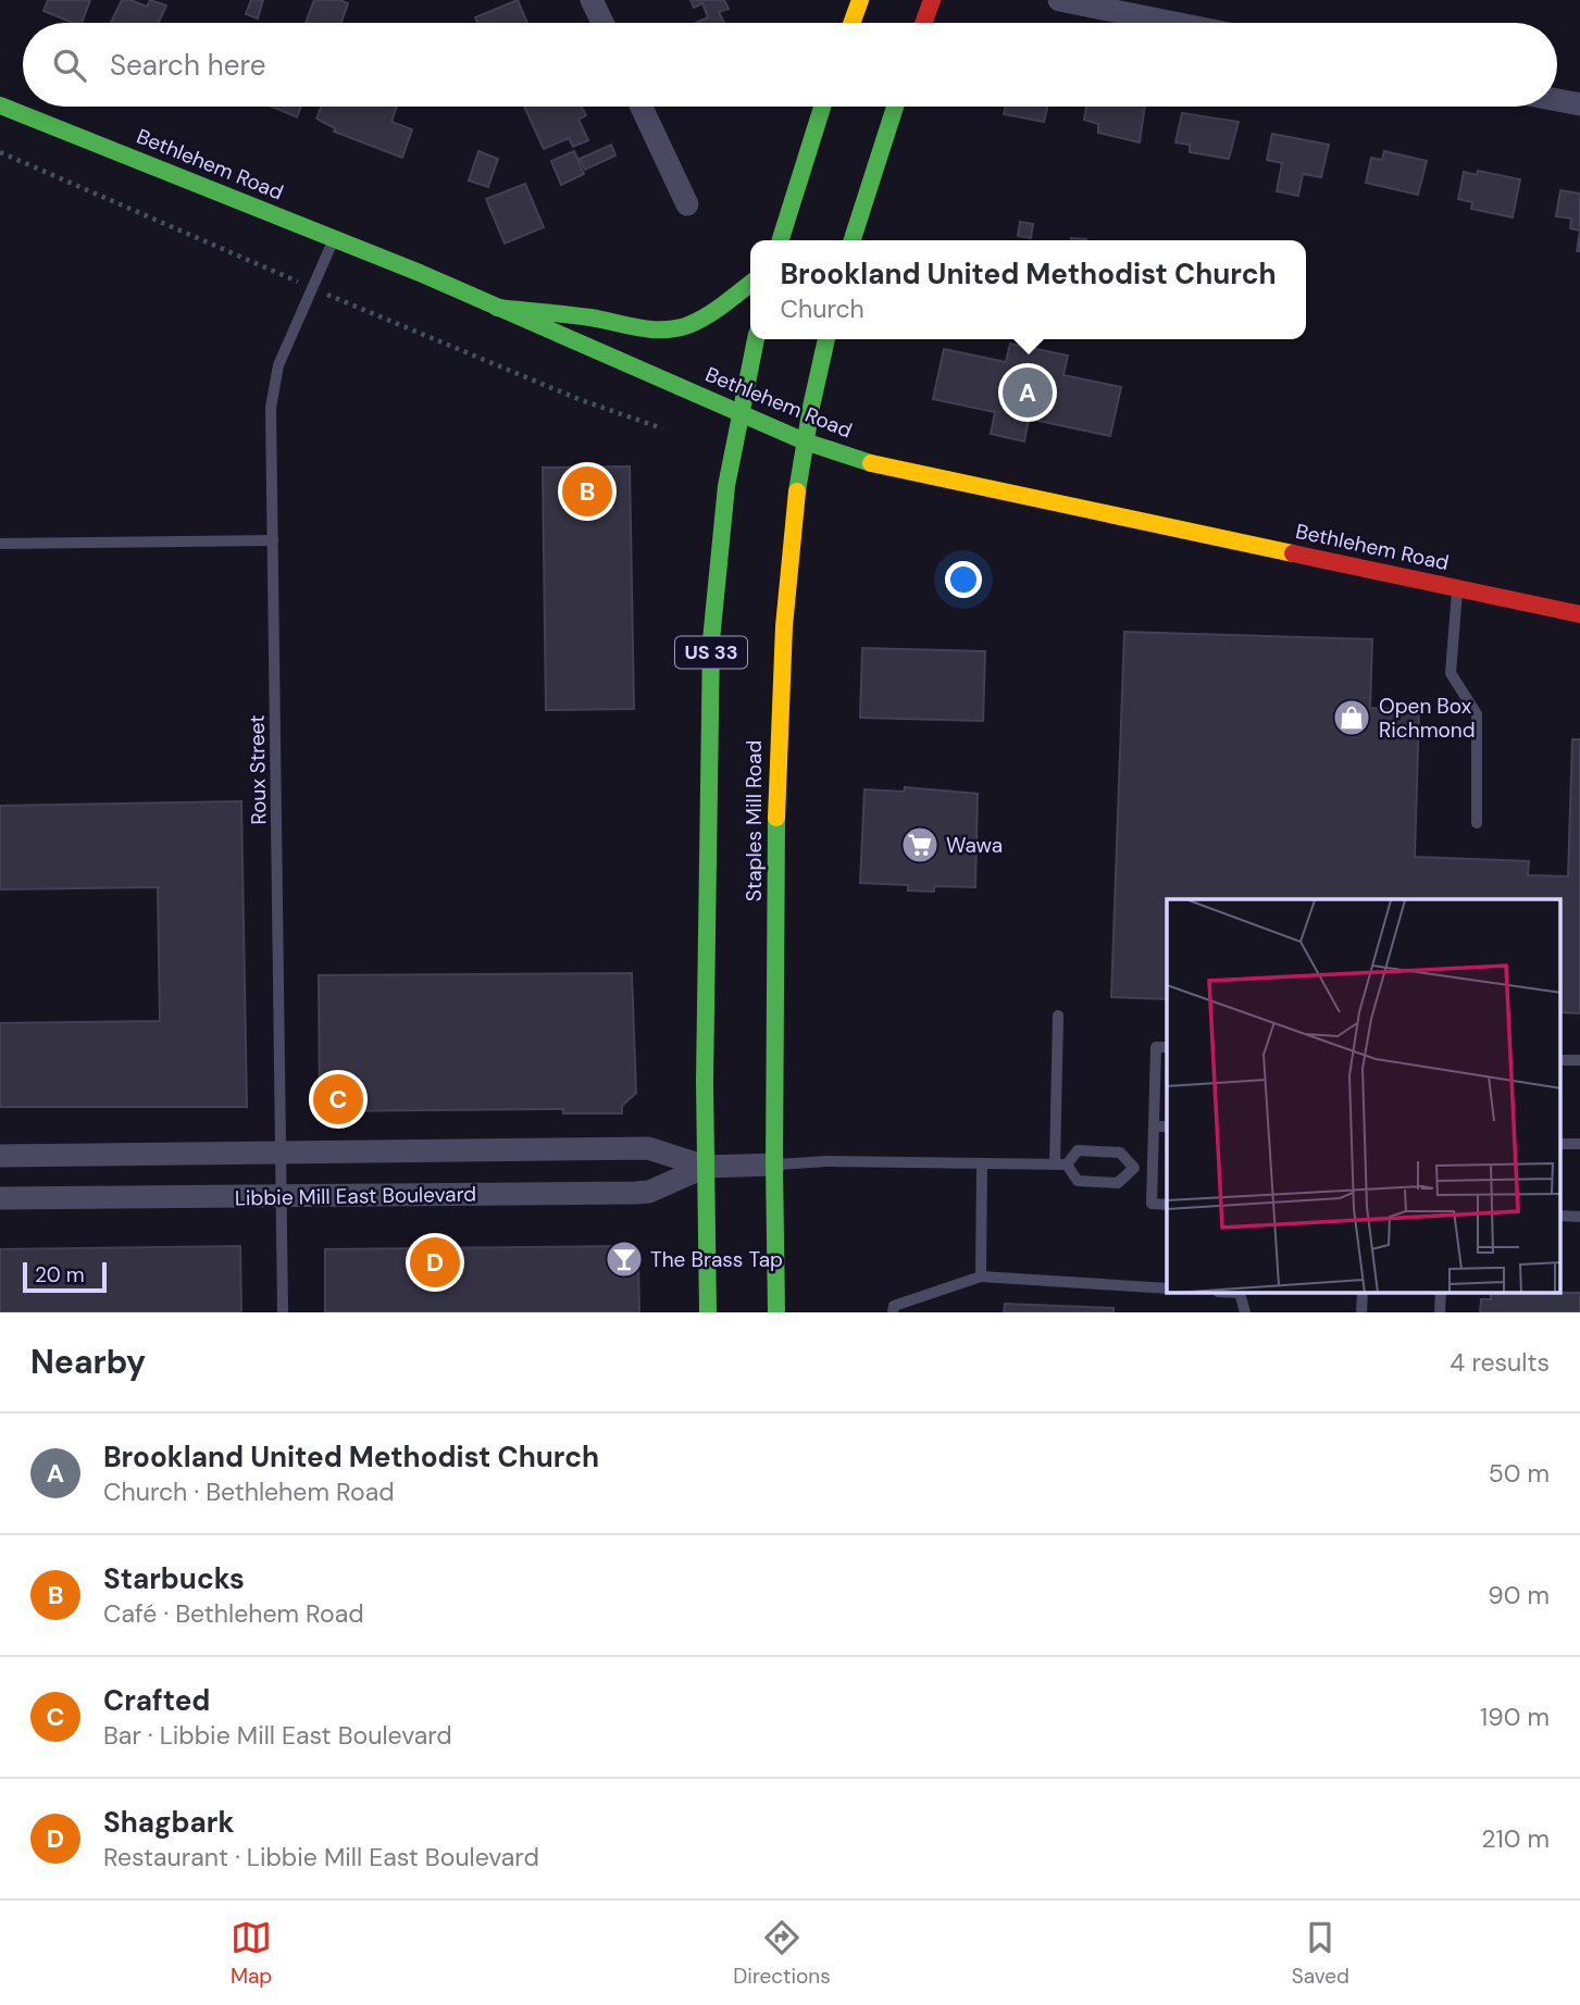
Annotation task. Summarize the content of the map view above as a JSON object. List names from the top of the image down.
{
  "streets": {
    "main road": ["Bethlehem Road", "US 33", "Staples Mill Road"],
    "street": ["Libbie Mill East Boulevard"],
    "lane": ["Roux Street"]
  },
  "crossings": [
    ["Bethlehem Road", "US 33"],
    ["Bethlehem Road", "Roux Street"],
    ["Bethlehem Road", "Staples Mill Road"],
    ["US 33", "Libbie Mill East Boulevard"],
    ["Roux Street", "Libbie Mill East Boulevard"],
    ["Staples Mill Road", "Libbie Mill East Boulevard"]
  ],
  "places": {
    "shop": ["Open Box Richmond"],
    "supermarket": ["Wawa"],
    "bar": ["The Brass Tap"]
  },
  "scale_bar": "20 m",
  "page": {
    "search": "Search here",
    "popup": ["Brookland United Methodist Church", "Church"],
    "pins": [
      "A",
      "B",
      "C",
      "D"
    ],
    "scale": "20 m",
    "heading": ["Nearby", "4 results"],
    "list": [
      {
        "mark": "A",
        "name": "Brookland United Methodist Church",
        "note": "Church · Bethlehem Road",
        "value": "50 m"
      },
      {
        "mark": "B",
        "name": "Starbucks",
        "note": "Café · Bethlehem Road",
        "value": "90 m"
      },
      {
        "mark": "C",
        "name": "Crafted",
        "note": "Bar · Libbie Mill East Boulevard",
        "value": "190 m"
      },
      {
        "mark": "D",
        "name": "Shagbark",
        "note": "Restaurant · Libbie Mill East Boulevard",
        "value": "210 m"
      }
    ],
    "nav": ["Map", "Directions", "Saved"]
  }
}
